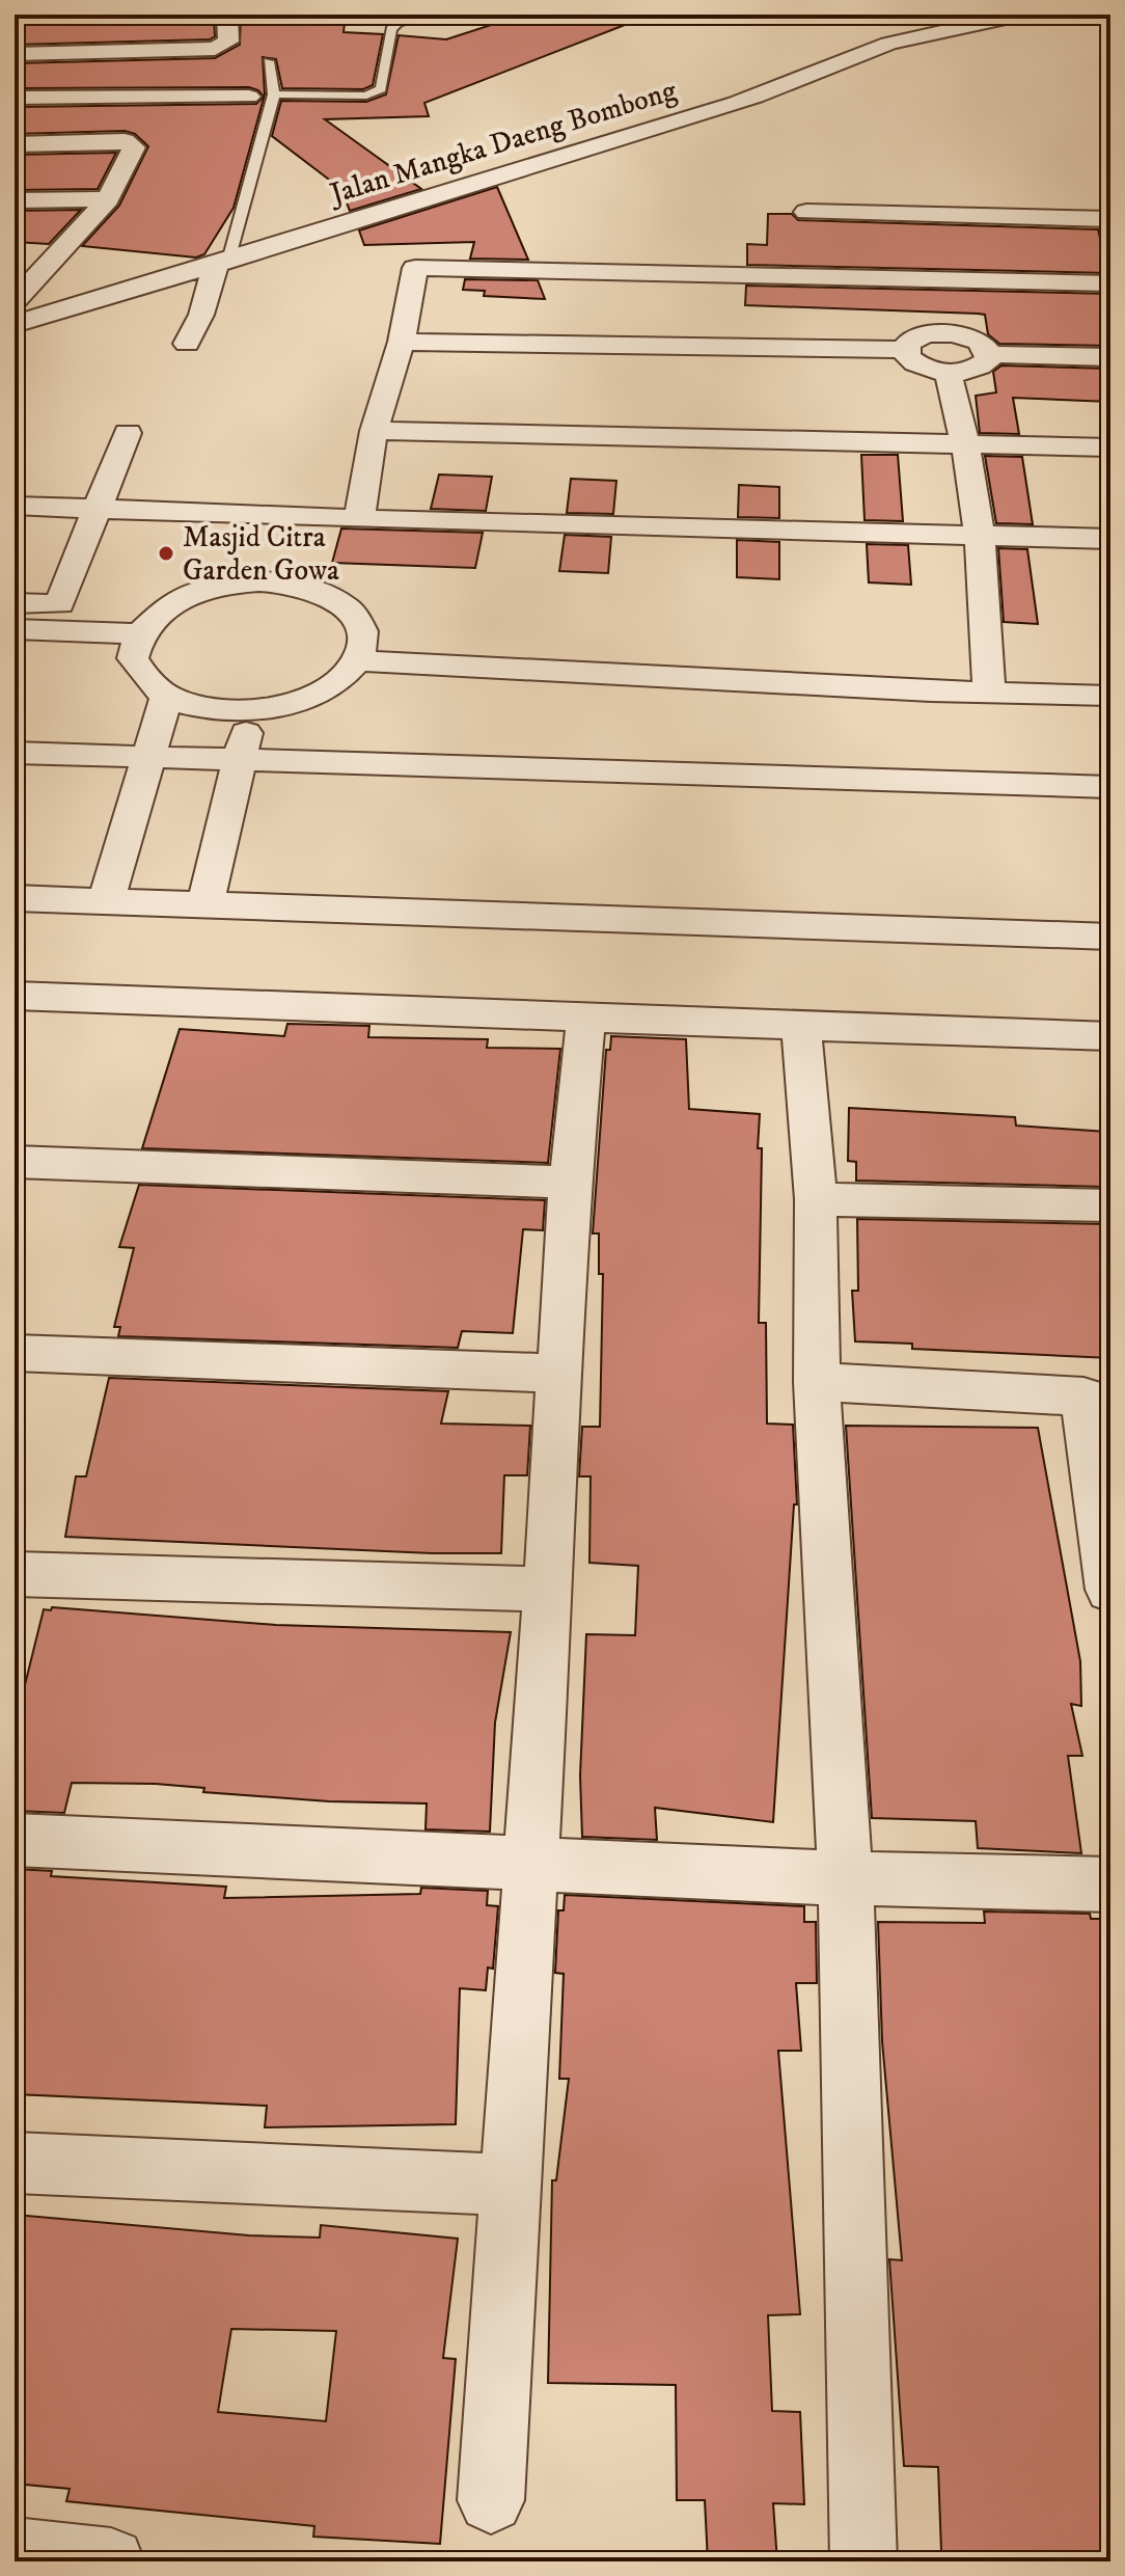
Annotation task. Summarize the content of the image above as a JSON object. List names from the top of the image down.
{
  "streets": {
    "street": ["Jalan Mangka Daeng Bombong"]
  },
  "places": ["Masjid Citra Garden Gowa"]
}
